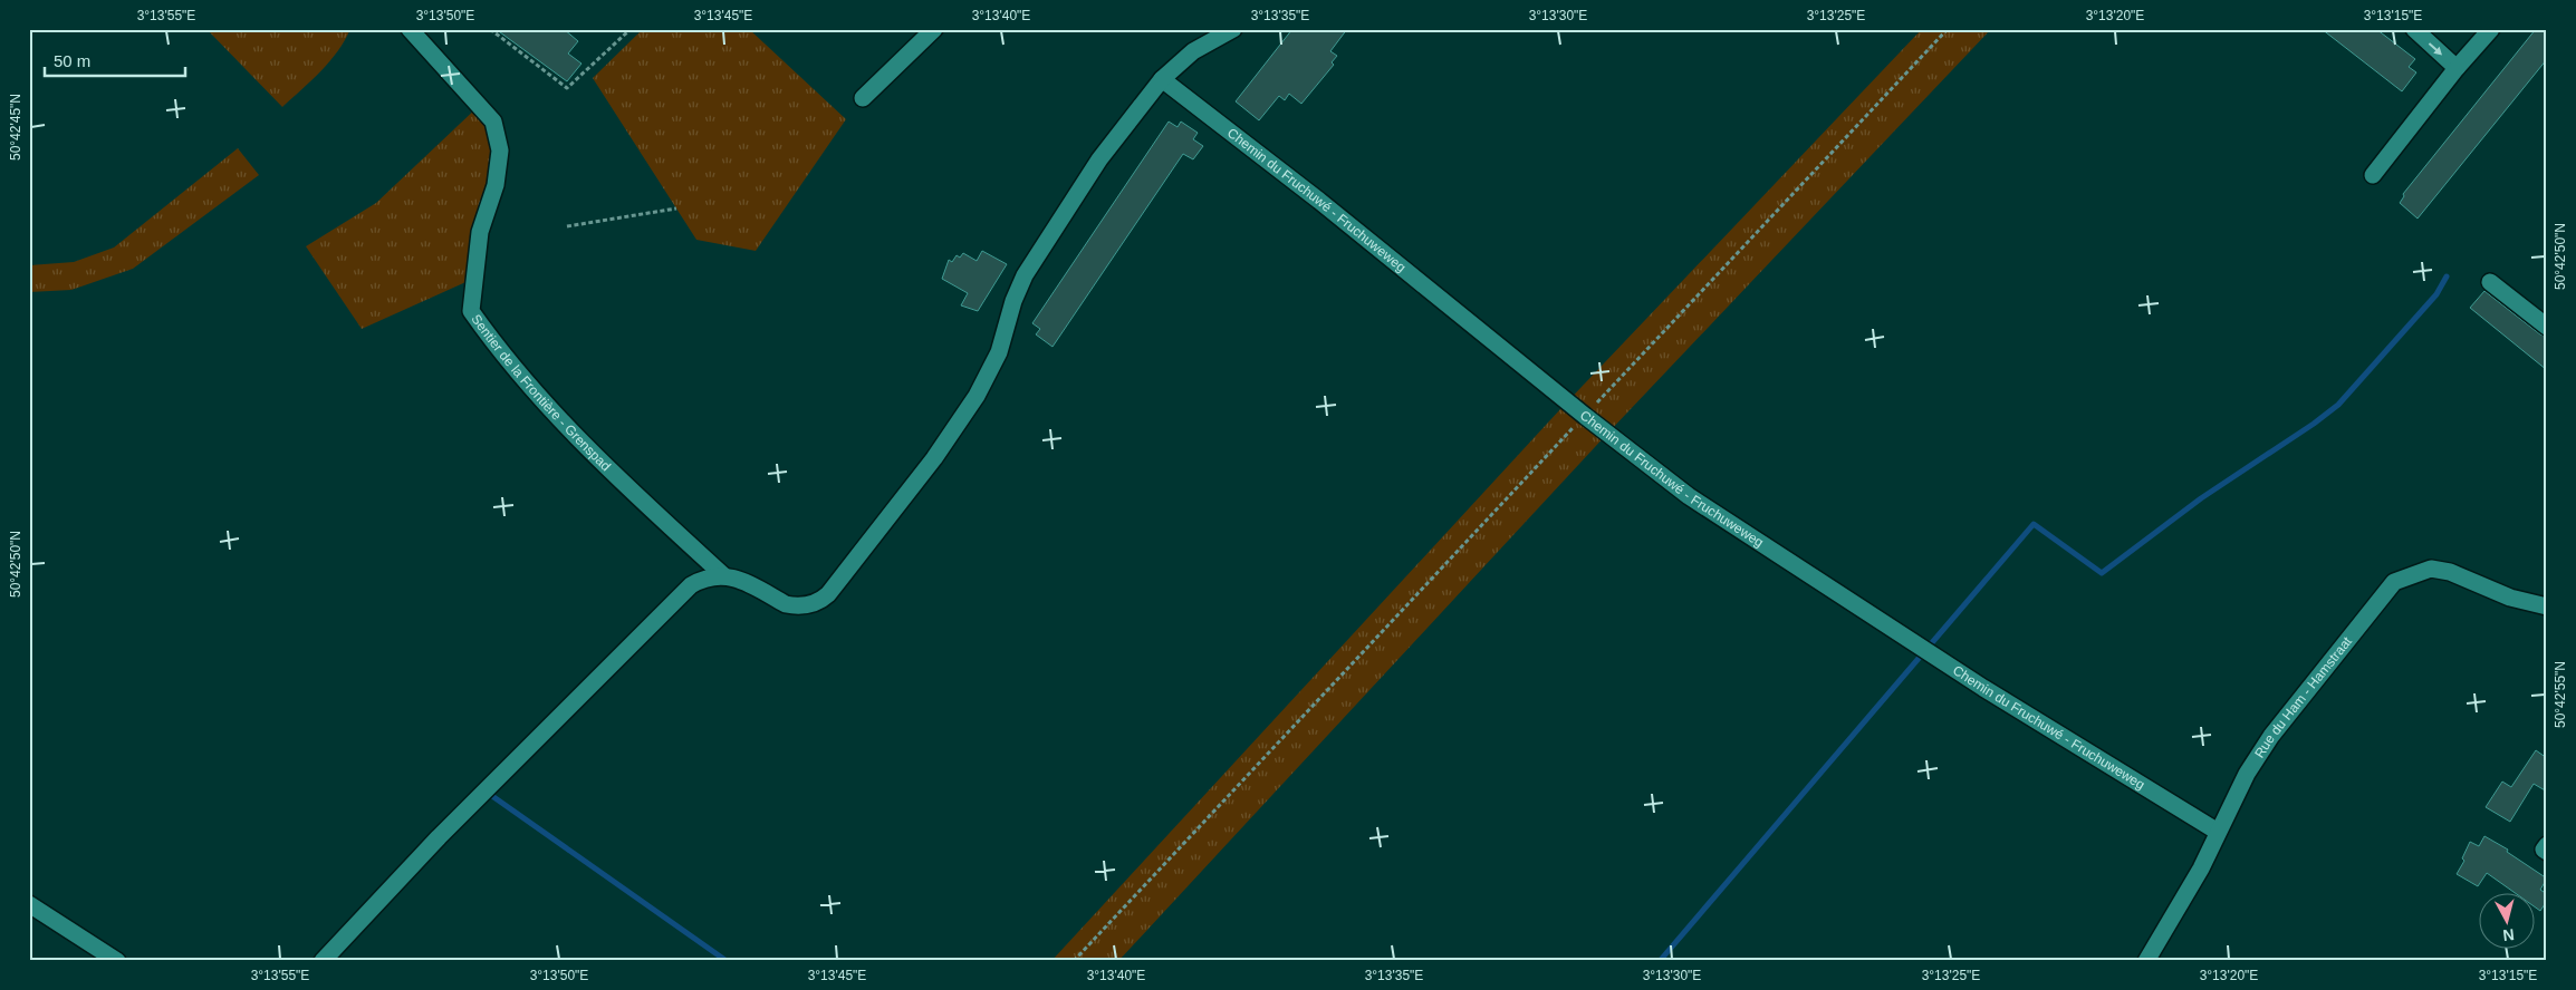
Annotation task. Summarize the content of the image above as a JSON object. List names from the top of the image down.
{
  "streets": {
    "street": ["Chemin du Fruchuwé - Fruchuweweg", "Sentier de la Frontière - Grenspad", "Rue du Ham - Hamstraat"]
  },
  "crossings": [
    ["Chemin du Fruchuwé - Fruchuweweg", "Rue du Ham - Hamstraat"]
  ],
  "scale_bar": "50 m",
  "north": "bottom",
  "coordinates": [
    "3°13'55\"E",
    "3°13'50\"E",
    "3°13'45\"E",
    "3°13'40\"E",
    "3°13'35\"E",
    "3°13'30\"E",
    "3°13'25\"E",
    "3°13'20\"E",
    "3°13'15\"E",
    "50°42'45\"N",
    "50°42'50\"N",
    "50°42'55\"N"
  ]
}
